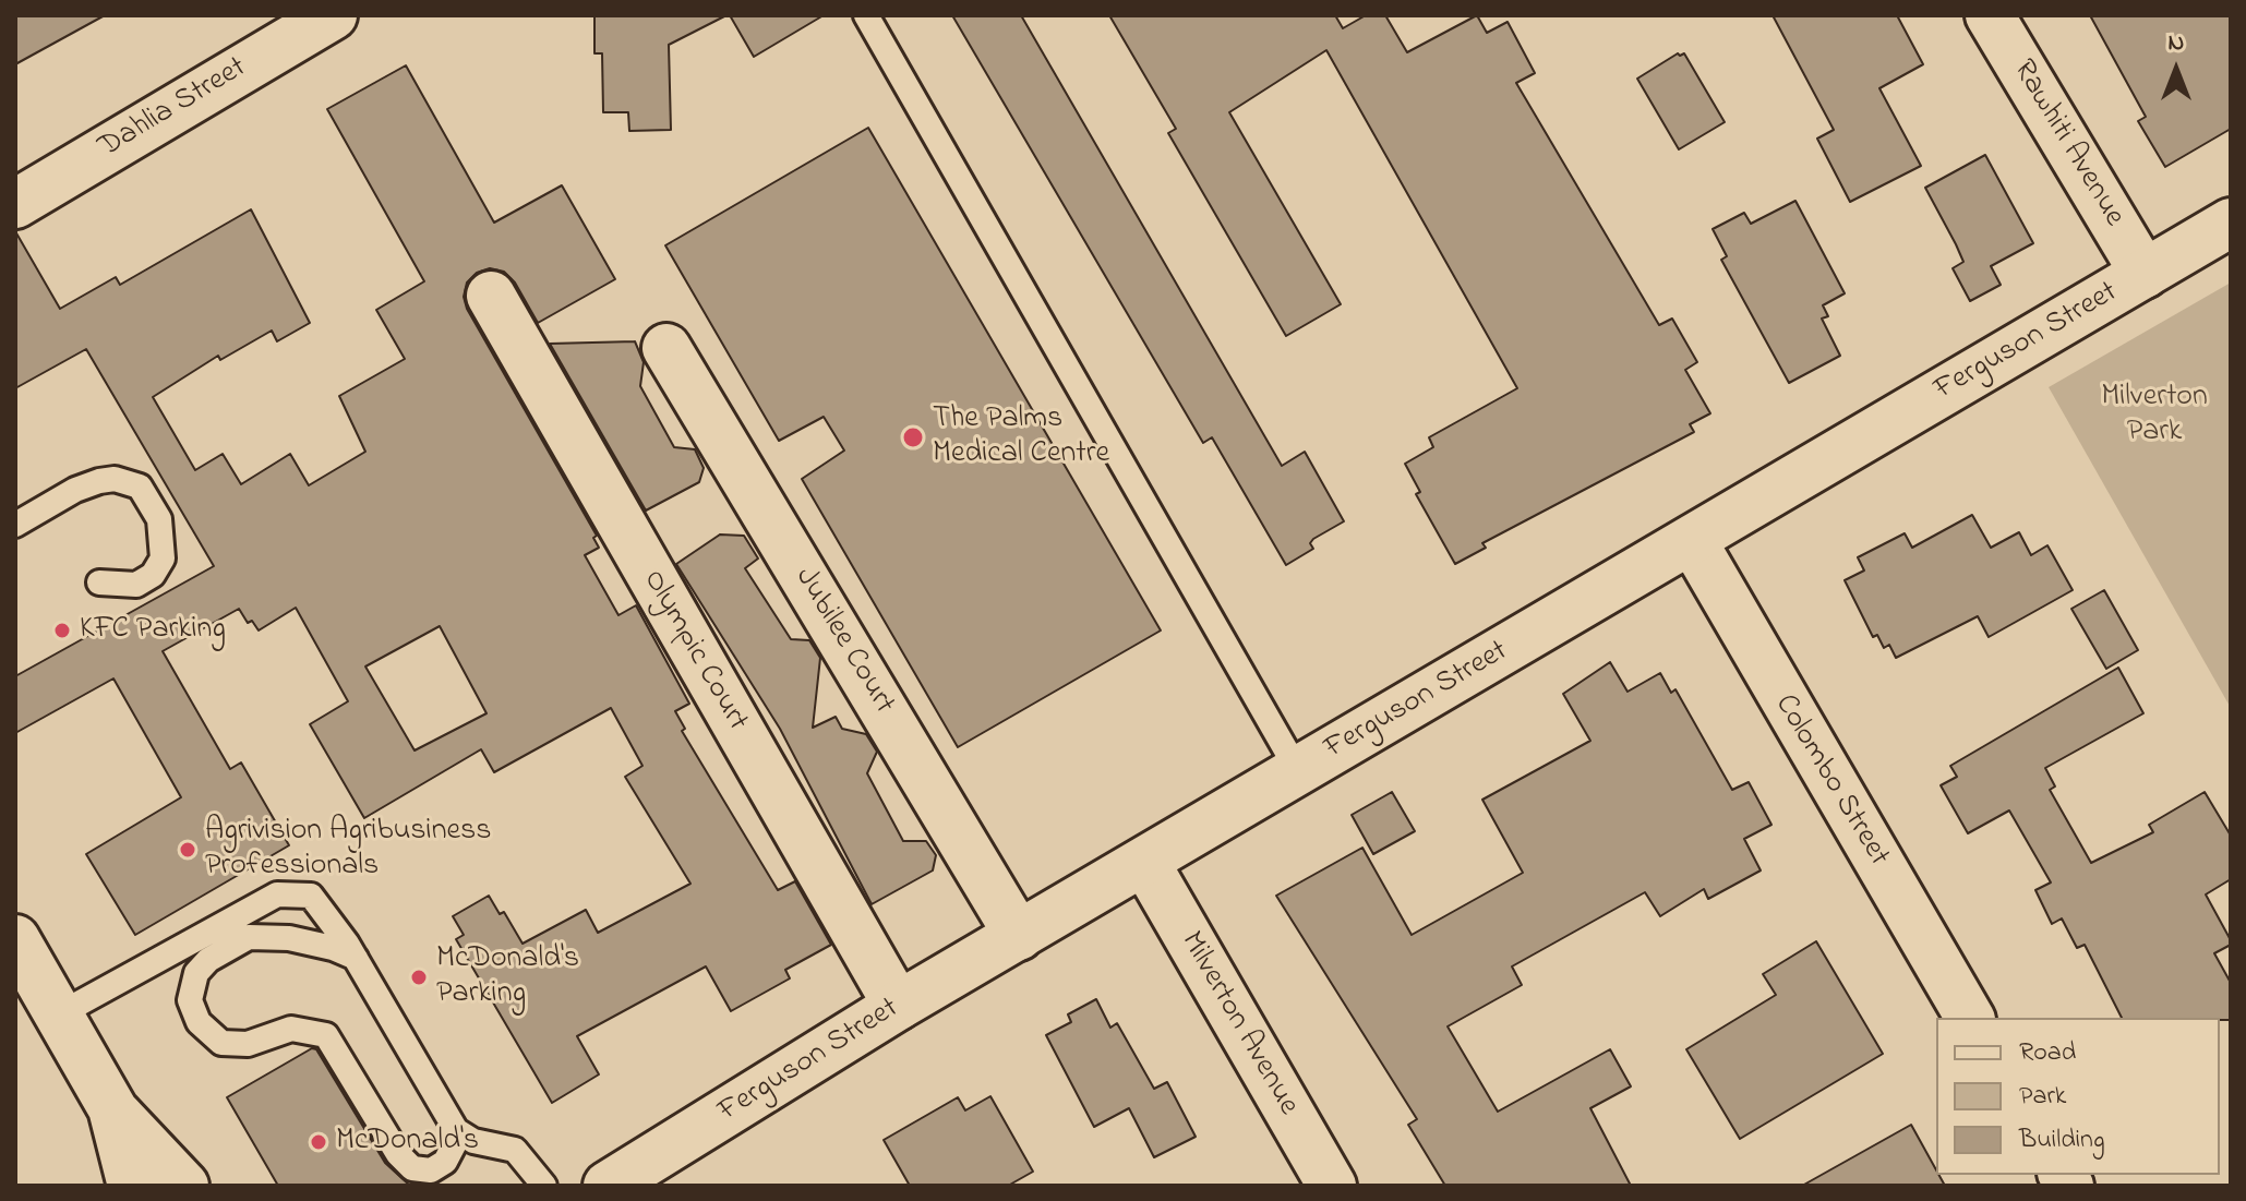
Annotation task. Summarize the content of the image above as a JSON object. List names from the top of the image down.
{
  "streets": {
    "street": [
      "Dahlia Street",
      "Rawhiti Avenue",
      "Ferguson Street",
      "Jubilee Court",
      "Olympic Court",
      "Colombo Street",
      "Milverton Avenue"
    ]
  },
  "crossings": [
    ["Rawhiti Avenue", "Ferguson Street"],
    ["Ferguson Street", "Jubilee Court"],
    ["Ferguson Street", "Olympic Court"],
    ["Ferguson Street", "Colombo Street"],
    ["Ferguson Street", "Milverton Avenue"]
  ],
  "parks": ["Milverton Park"],
  "places": [
    "The Palms Medical Centre",
    "KFC Parking",
    "Agrivision Agribusiness Professionals",
    "McDonald's Parking",
    "McDonald's"
  ],
  "legend": ["Road", "Park", "Building"],
  "north": "top"
}
